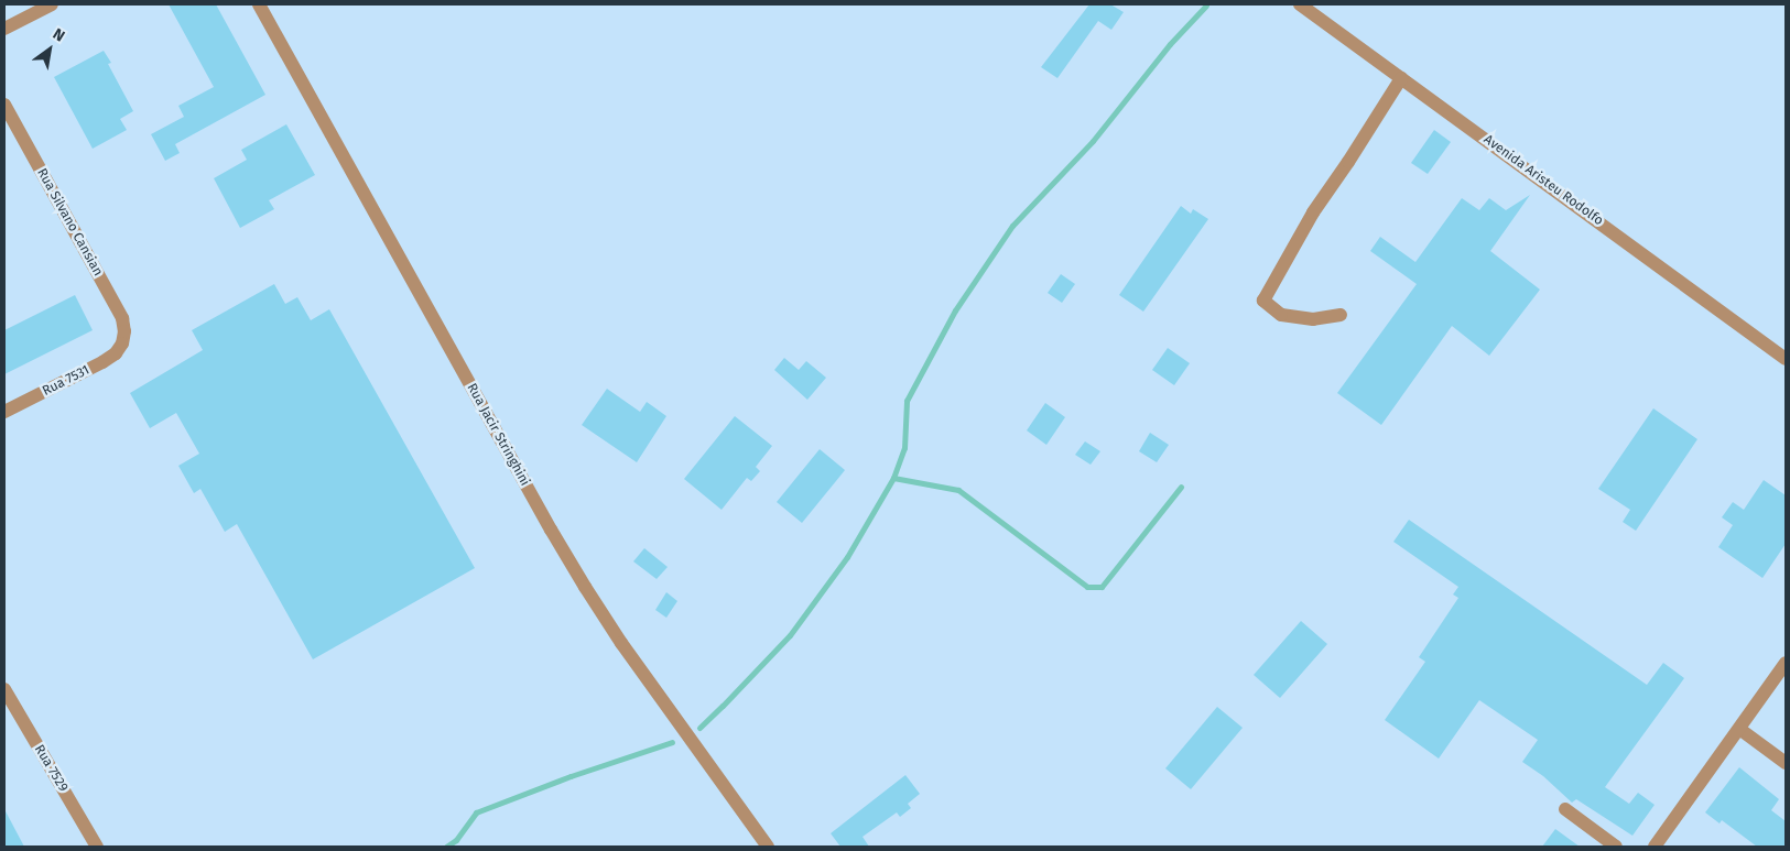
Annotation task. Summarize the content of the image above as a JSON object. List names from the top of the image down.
{
  "streets": {
    "street": [
      "Avenida Aristeu Rodolfo",
      "Rua Silvano Cansian",
      "Rua 7531",
      "Rua Jacir Stringhini",
      "Rua 7529"
    ]
  },
  "crossings": [
    ["Rua Silvano Cansian", "Rua 7531"]
  ],
  "north": "top right"
}
